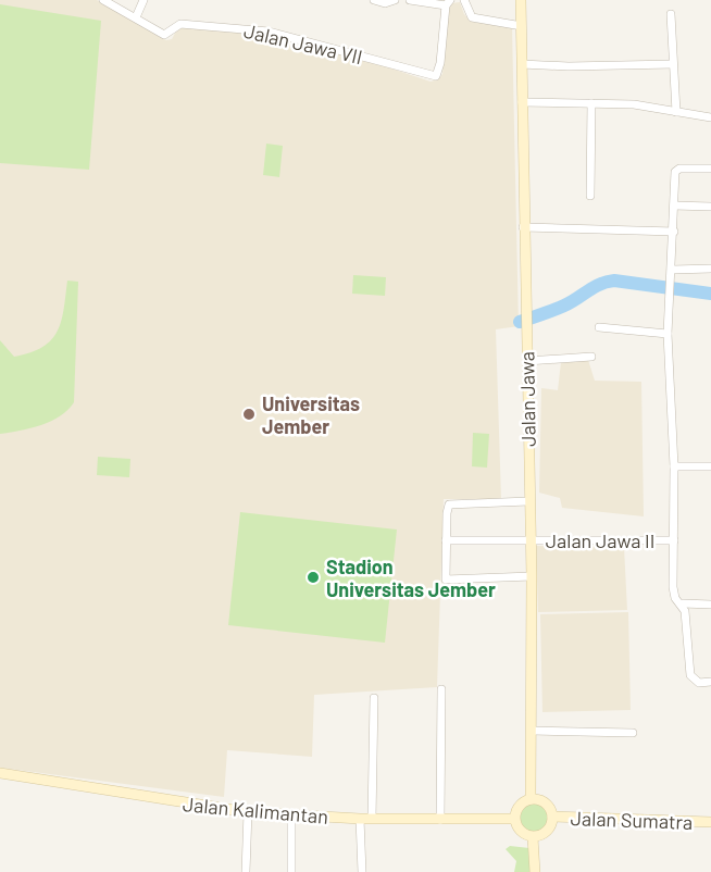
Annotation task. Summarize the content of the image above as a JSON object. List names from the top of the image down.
{
  "streets": {
    "main road": ["Jalan Jawa", "Jalan Kalimantan", "Jalan Sumatra"],
    "street": ["Jalan Jawa VII", "Jalan Jawa II"]
  },
  "crossings": [
    ["Jalan Jawa", "Jalan Jawa II"],
    ["Jalan Jawa", "Jalan Kalimantan"],
    ["Jalan Jawa", "Jalan Sumatra"],
    ["Jalan Kalimantan", "Jalan Sumatra"]
  ],
  "places": ["Universitas Jember", "Stadion Universitas Jember"]
}
